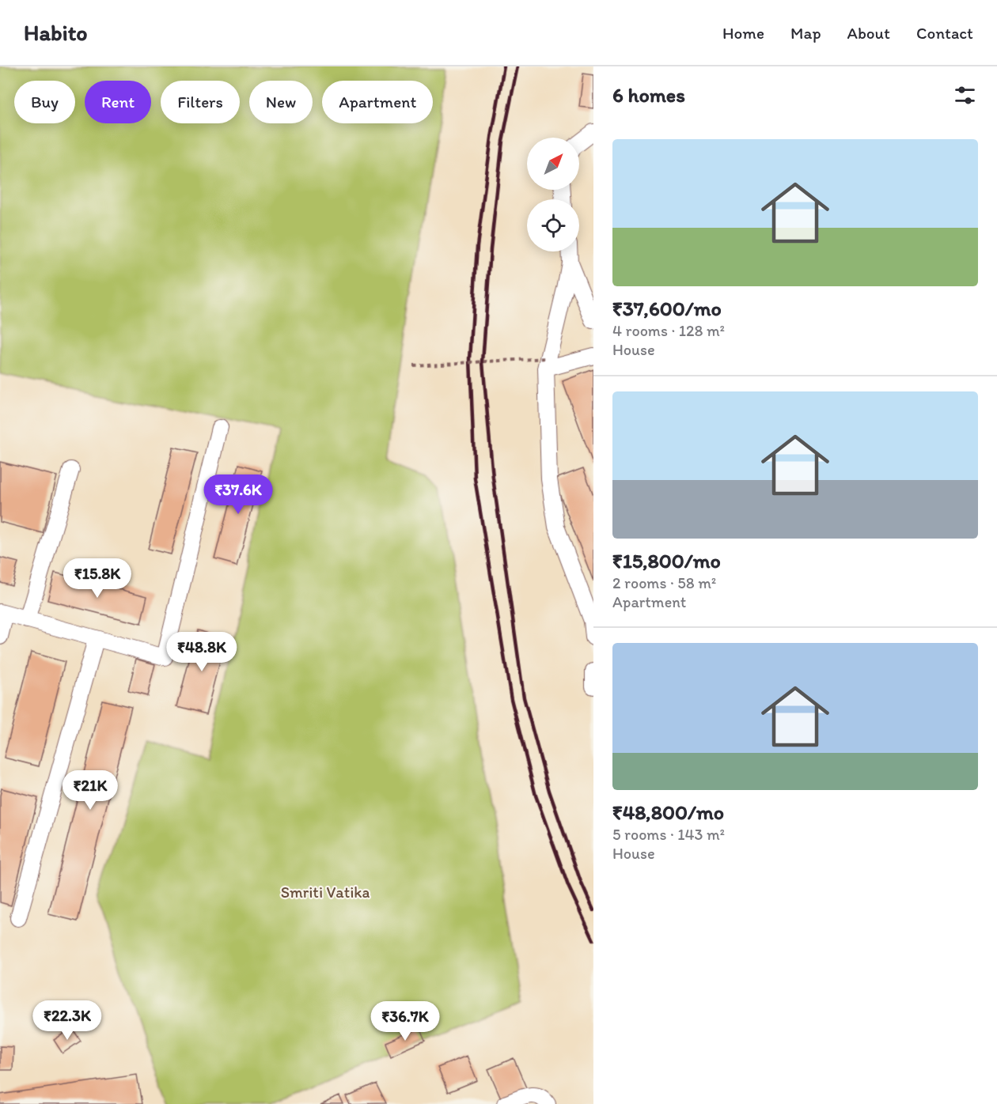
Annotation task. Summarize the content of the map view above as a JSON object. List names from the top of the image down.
{
  "parks": ["Smriti Vatika"],
  "north": "top right",
  "page": {
    "header": "Habito",
    "nav": [
      "Home",
      "Map",
      "About",
      "Contact"
    ],
    "heading": "6 homes",
    "chip": [
      "Buy",
      "Rent",
      "Filters",
      "New",
      "Apartment"
    ],
    "list": [
      {
        "name": "₹37,600/mo",
        "note": "4 rooms · 128 m² · House"
      },
      {
        "name": "₹15,800/mo",
        "note": "2 rooms · 58 m² · Apartment"
      },
      {
        "name": "₹48,800/mo",
        "note": "5 rooms · 143 m² · House"
      }
    ],
    "price": [
      "₹37.6K",
      "₹15.8K",
      "₹48.8K",
      "₹21K",
      "₹22.3K",
      "₹36.7K"
    ]
  }
}
